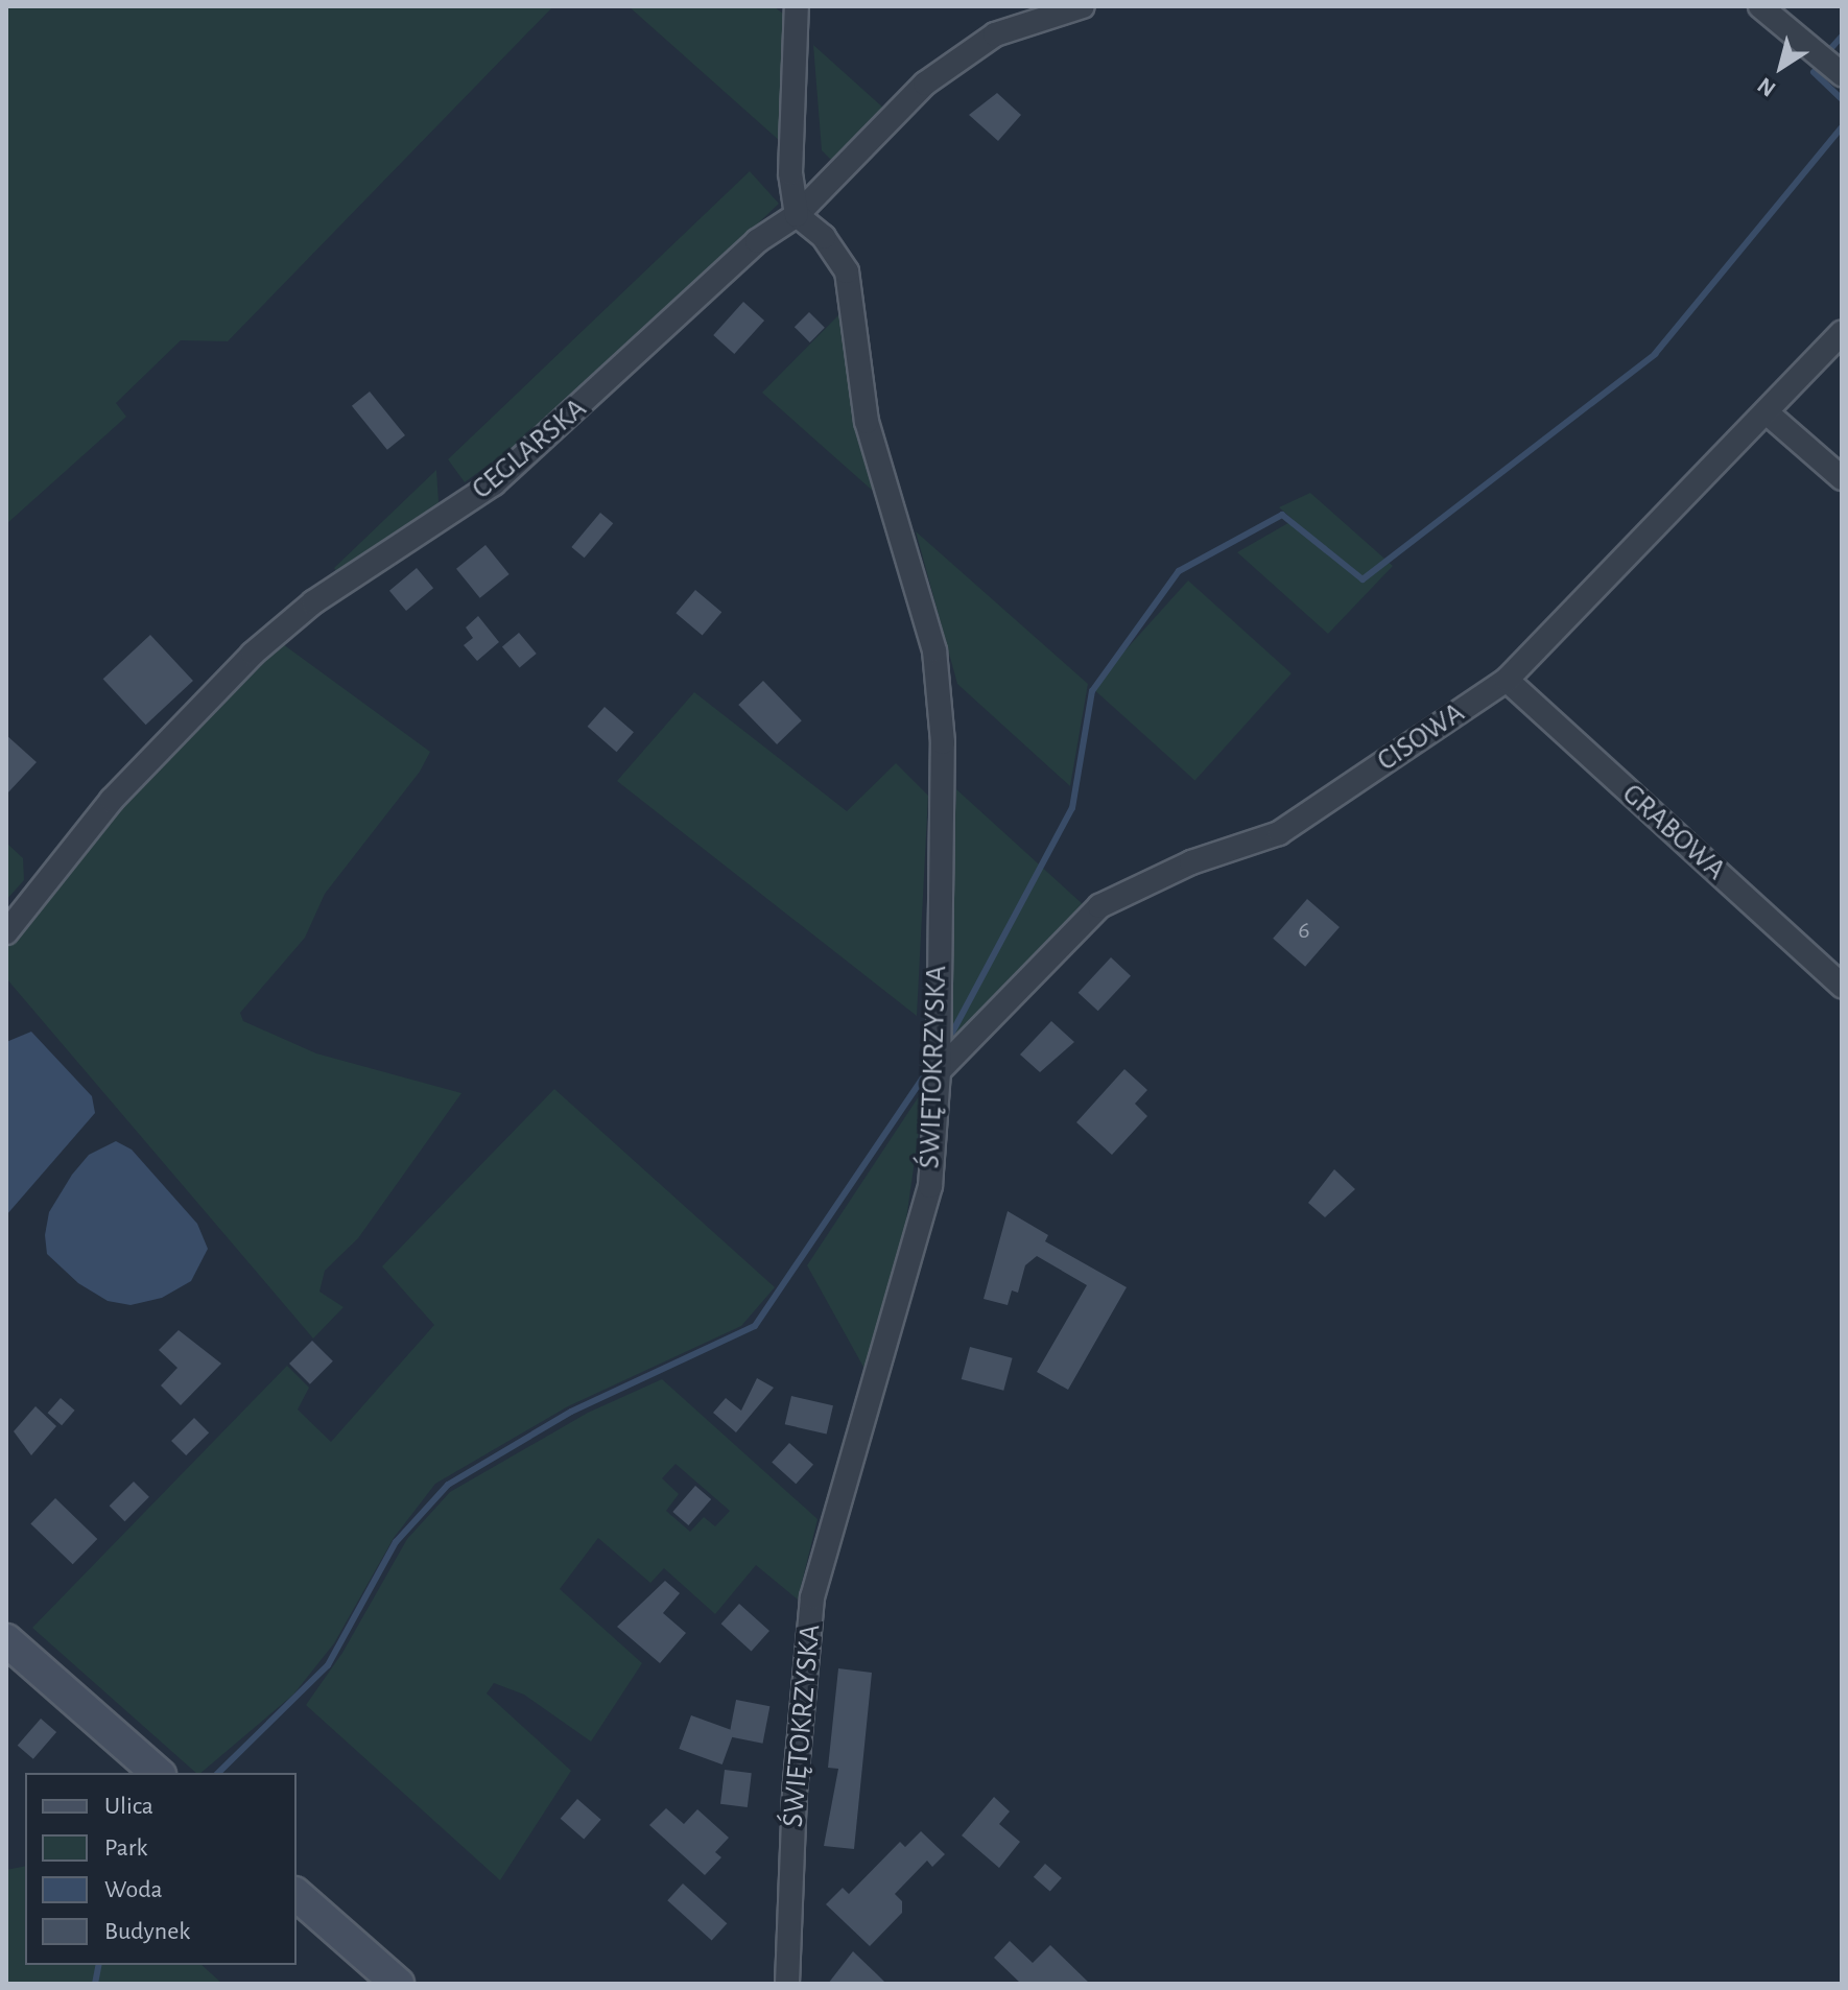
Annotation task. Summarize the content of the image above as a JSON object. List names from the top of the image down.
{
  "streets": {
    "street": [
      "CEGLARSKA",
      "CISOWA",
      "GRABOWA",
      "ŚWIĘTOKRZYSKA"
    ]
  },
  "crossings": [
    ["CEGLARSKA", "ŚWIĘTOKRZYSKA"],
    ["CISOWA", "GRABOWA"],
    ["CISOWA", "ŚWIĘTOKRZYSKA"]
  ],
  "house_numbers": ["6"],
  "legend": [
    "Ulica",
    "Park",
    "Woda",
    "Budynek"
  ],
  "north": "bottom left"
}
